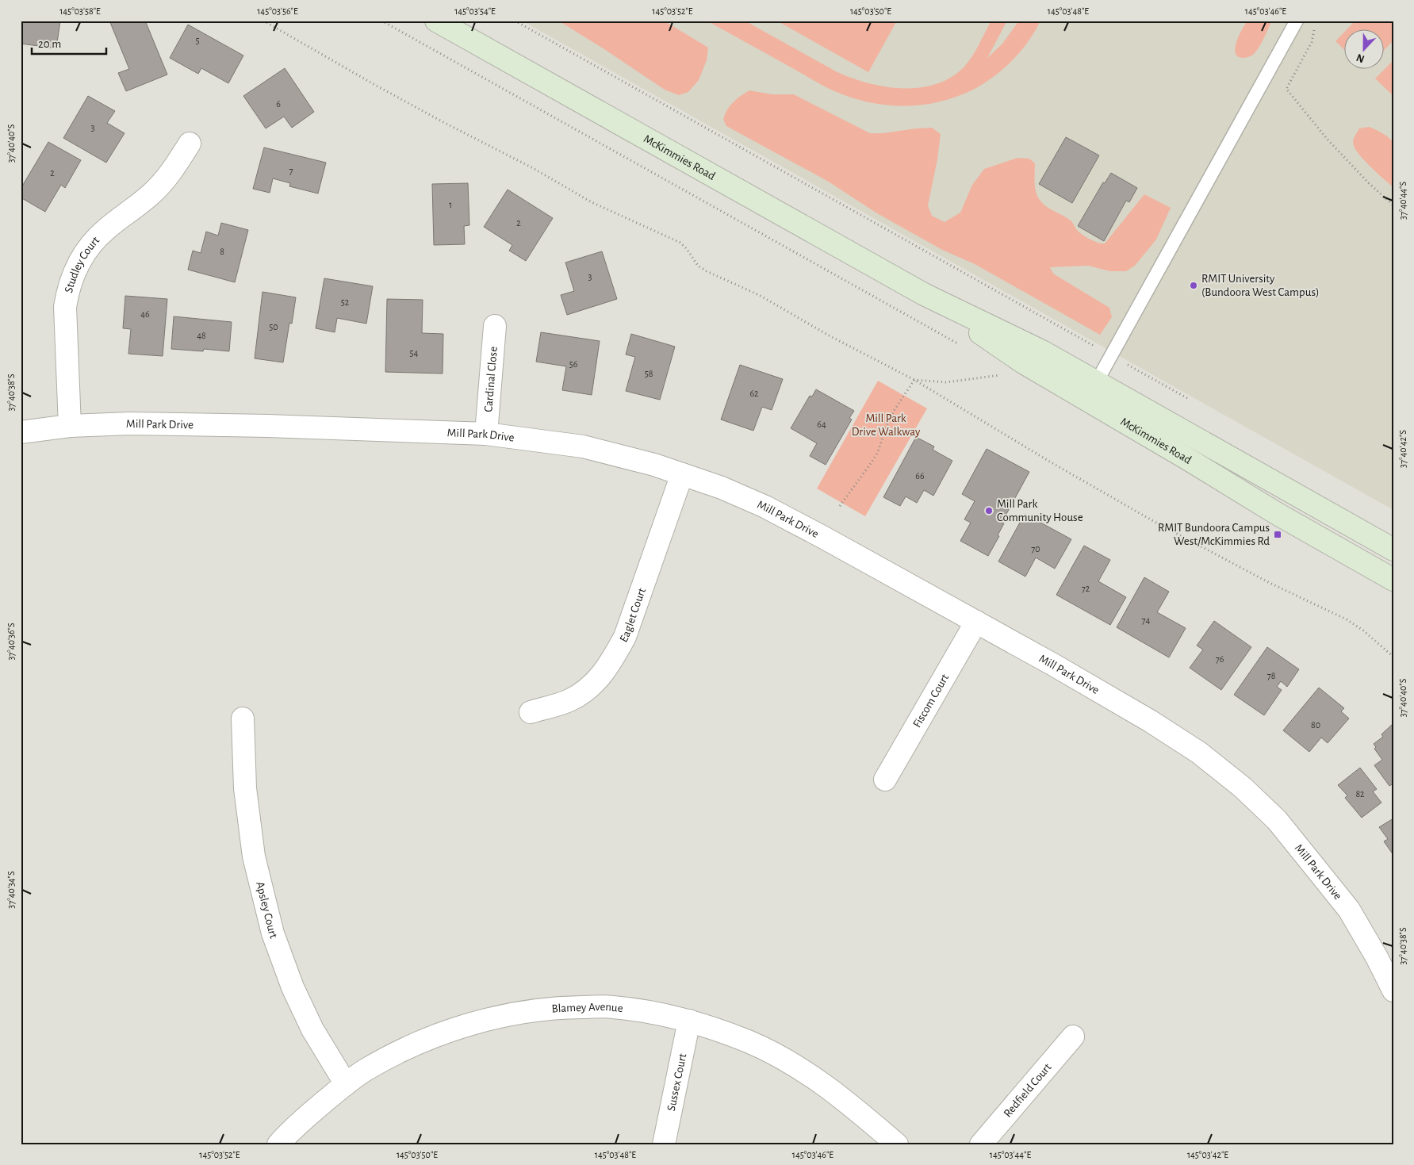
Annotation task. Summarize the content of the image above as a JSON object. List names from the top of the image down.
{
  "streets": {
    "main road": ["McKimmies Road"],
    "street": [
      "Studley Court",
      "Cardinal Close",
      "Mill Park Drive",
      "Eaglet Court",
      "Fiscom Court",
      "Apsley Court",
      "Blamey Avenue",
      "Sussex Court",
      "Redfield Court"
    ]
  },
  "crossings": [
    ["Studley Court", "Mill Park Drive"],
    ["Cardinal Close", "Mill Park Drive"],
    ["Mill Park Drive", "Eaglet Court"],
    ["Mill Park Drive", "Fiscom Court"],
    ["Apsley Court", "Blamey Avenue"],
    ["Blamey Avenue", "Sussex Court"]
  ],
  "parks": ["Mill Park Drive Walkway"],
  "places": {
    "other": ["RMIT University (Bundoora West Campus)", "Mill Park Community House"],
    "transit": ["RMIT Bundoora Campus West/McKimmies Rd"]
  },
  "house_numbers": [
    "5",
    "6",
    "3",
    "7",
    "2",
    "1",
    "2",
    "8",
    "3",
    "52",
    "46",
    "50",
    "48",
    "54",
    "56",
    "58",
    "62",
    "64",
    "66",
    "70",
    "72",
    "74",
    "76",
    "78",
    "80",
    "82"
  ],
  "scale_bar": "20 m",
  "north": "bottom",
  "coordinates": [
    "145°03'58\"E",
    "145°03'56\"E",
    "145°03'54\"E",
    "145°03'52\"E",
    "145°03'50\"E",
    "145°03'48\"E",
    "145°03'46\"E",
    "37°40'40\"S",
    "37°40'44\"S",
    "37°40'38\"S",
    "37°40'42\"S",
    "37°40'36\"S",
    "37°40'34\"S",
    "145°03'44\"E",
    "145°03'42\"E"
  ]
}
